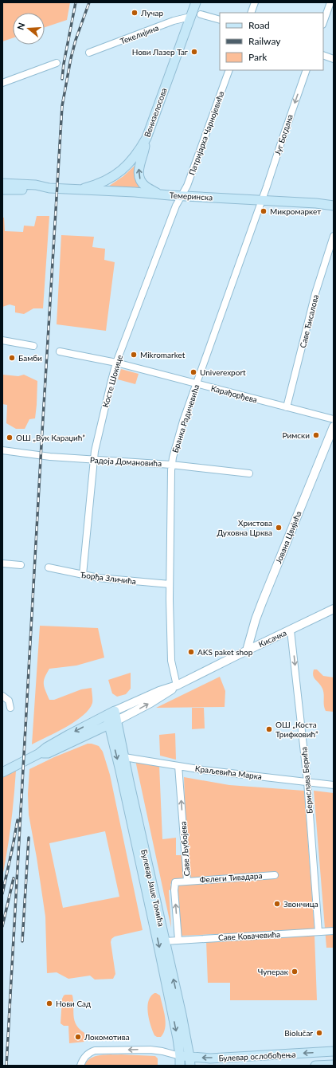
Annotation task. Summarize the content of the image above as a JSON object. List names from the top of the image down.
{
  "streets": {
    "main road": [
      "Венизелосова",
      "Темеринска",
      "Кисачка",
      "Булевар Јаше Томића",
      "Булевар ослобођења"
    ],
    "street": [
      "Текелијина",
      "Патријарха Чарнојевића",
      "Југ Богдана",
      "Саве Ђисалова",
      "Косте Шокице",
      "Карађорђева",
      "Бранка Радичевића",
      "Радоја Домановића",
      "Јована Цвијића",
      "Ђорђа Зличића",
      "Краљевића Марка",
      "Берислава Берића",
      "Саве Љубојева",
      "Фелеги Тивадара",
      "Саве Ковачевића"
    ]
  },
  "crossings": [
    ["Текелијина", "Венизелосова"],
    ["Венизелосова", "Темеринска"],
    ["Патријарха Чарнојевића", "Темеринска"],
    ["Патријарха Чарнојевића", "Косте Шокице"],
    ["Југ Богдана", "Темеринска"],
    ["Југ Богдана", "Бранка Радичевића"],
    ["Темеринска", "Косте Шокице"],
    ["Темеринска", "Бранка Радичевића"],
    ["Саве Ђисалова", "Карађорђева"],
    ["Косте Шокице", "Карађорђева"],
    ["Косте Шокице", "Радоја Домановића"],
    ["Косте Шокице", "Ђорђа Зличића"],
    ["Карађорђева", "Бранка Радичевића"],
    ["Бранка Радичевића", "Радоја Домановића"],
    ["Бранка Радичевића", "Ђорђа Зличића"],
    ["Бранка Радичевића", "Кисачка"],
    ["Јована Цвијића", "Кисачка"],
    ["Кисачка", "Берислава Берића"],
    ["Кисачка", "Булевар Јаше Томића"],
    ["Краљевића Марка", "Берислава Берића"],
    ["Краљевића Марка", "Саве Љубојева"],
    ["Краљевића Марка", "Булевар Јаше Томића"],
    ["Берислава Берића", "Саве Ковачевића"],
    ["Саве Љубојева", "Фелеги Тивадара"],
    ["Саве Љубојева", "Саве Ковачевића"],
    ["Булевар Јаше Томића", "Саве Ковачевића"],
    ["Булевар Јаше Томића", "Булевар ослобођења"]
  ],
  "one_way": [
    "Југ Богдана",
    "Берислава Берића",
    "Саве Љубојева",
    "Булевар ослобођења"
  ],
  "places": [
    "Лучар",
    "Нови Лазер Таг",
    "Микромаркет",
    "Mikromarket",
    "Бамби",
    "Univerexport",
    "Римски",
    "ОШ „Вук Караџић”",
    "Христова Духовна Црква",
    "AKS paket shop",
    "ОШ „Коста Трифковић”",
    "Звончица",
    "Чуперак",
    "Нови Сад",
    "Biolučar",
    "Локомотива"
  ],
  "legend": ["Road", "Railway", "Park"],
  "north": "left"
}
